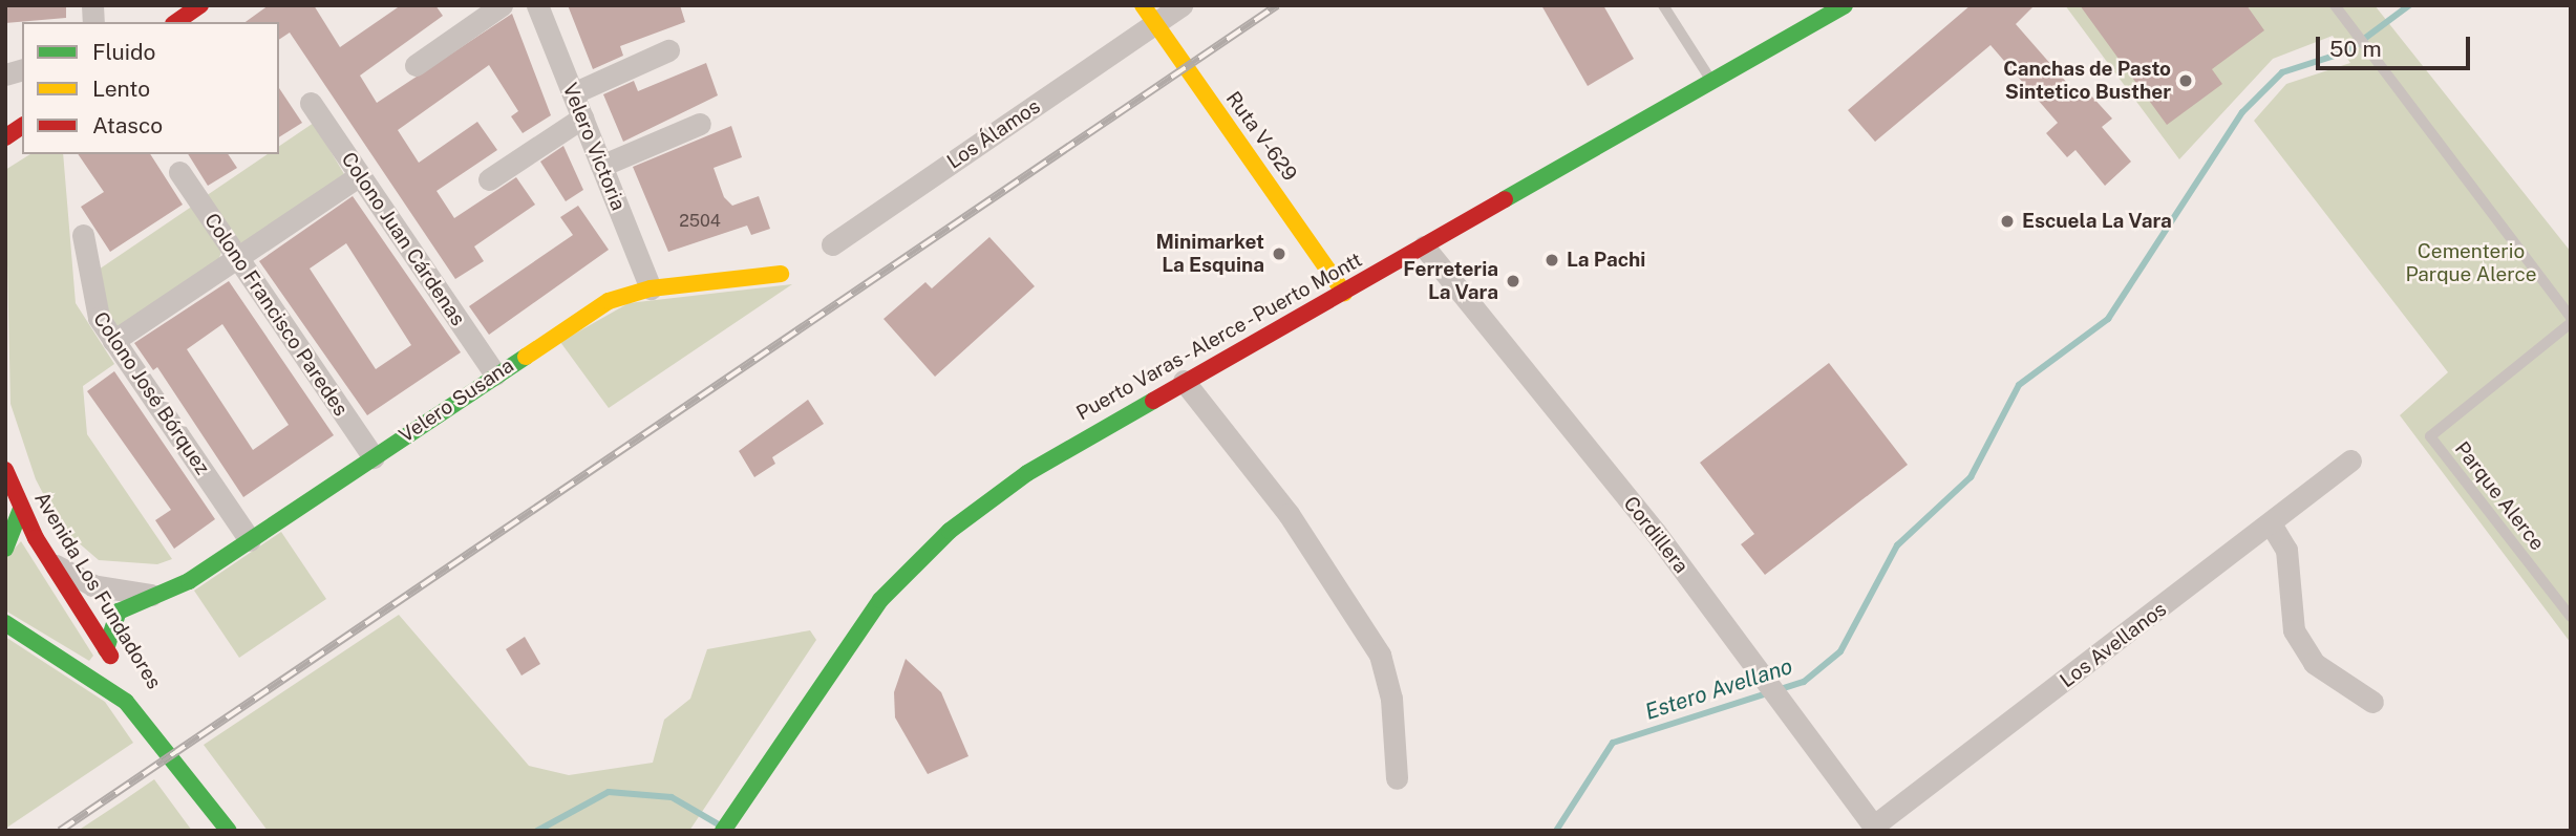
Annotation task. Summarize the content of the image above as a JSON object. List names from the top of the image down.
{
  "streets": {
    "main road": [
      "Ruta V-629",
      "Puerto Varas - Alerce - Puerto Montt",
      "Velero Susana",
      "Avenida Los Fundadores"
    ],
    "street": [
      "Los Álamos",
      "Velero Victoria",
      "Colono Juan Cárdenas",
      "Colono Francisco Paredes",
      "Colono José Bórquez",
      "Cordillera",
      "Los Avellanos"
    ],
    "lane": ["Parque Alerce"]
  },
  "crossings": [
    ["Los Álamos", "Ruta V-629"],
    ["Ruta V-629", "Puerto Varas - Alerce - Puerto Montt"],
    ["Velero Victoria", "Velero Susana"],
    ["Colono Juan Cárdenas", "Velero Susana"],
    ["Colono Francisco Paredes", "Velero Susana"],
    ["Puerto Varas - Alerce - Puerto Montt", "Cordillera"],
    ["Colono José Bórquez", "Velero Susana"],
    ["Velero Susana", "Avenida Los Fundadores"],
    ["Cordillera", "Los Avellanos"]
  ],
  "water": ["Estero Avellano"],
  "parks": ["Cementerio Parque Alerce"],
  "places": [
    "Canchas de Pasto Sintetico Busther",
    "Escuela La Vara",
    "Minimarket La Esquina",
    "La Pachi",
    "Ferreteria La Vara"
  ],
  "house_numbers": ["2504"],
  "legend": ["Fluido", "Lento", "Atasco"],
  "scale_bar": "50 m"
}
